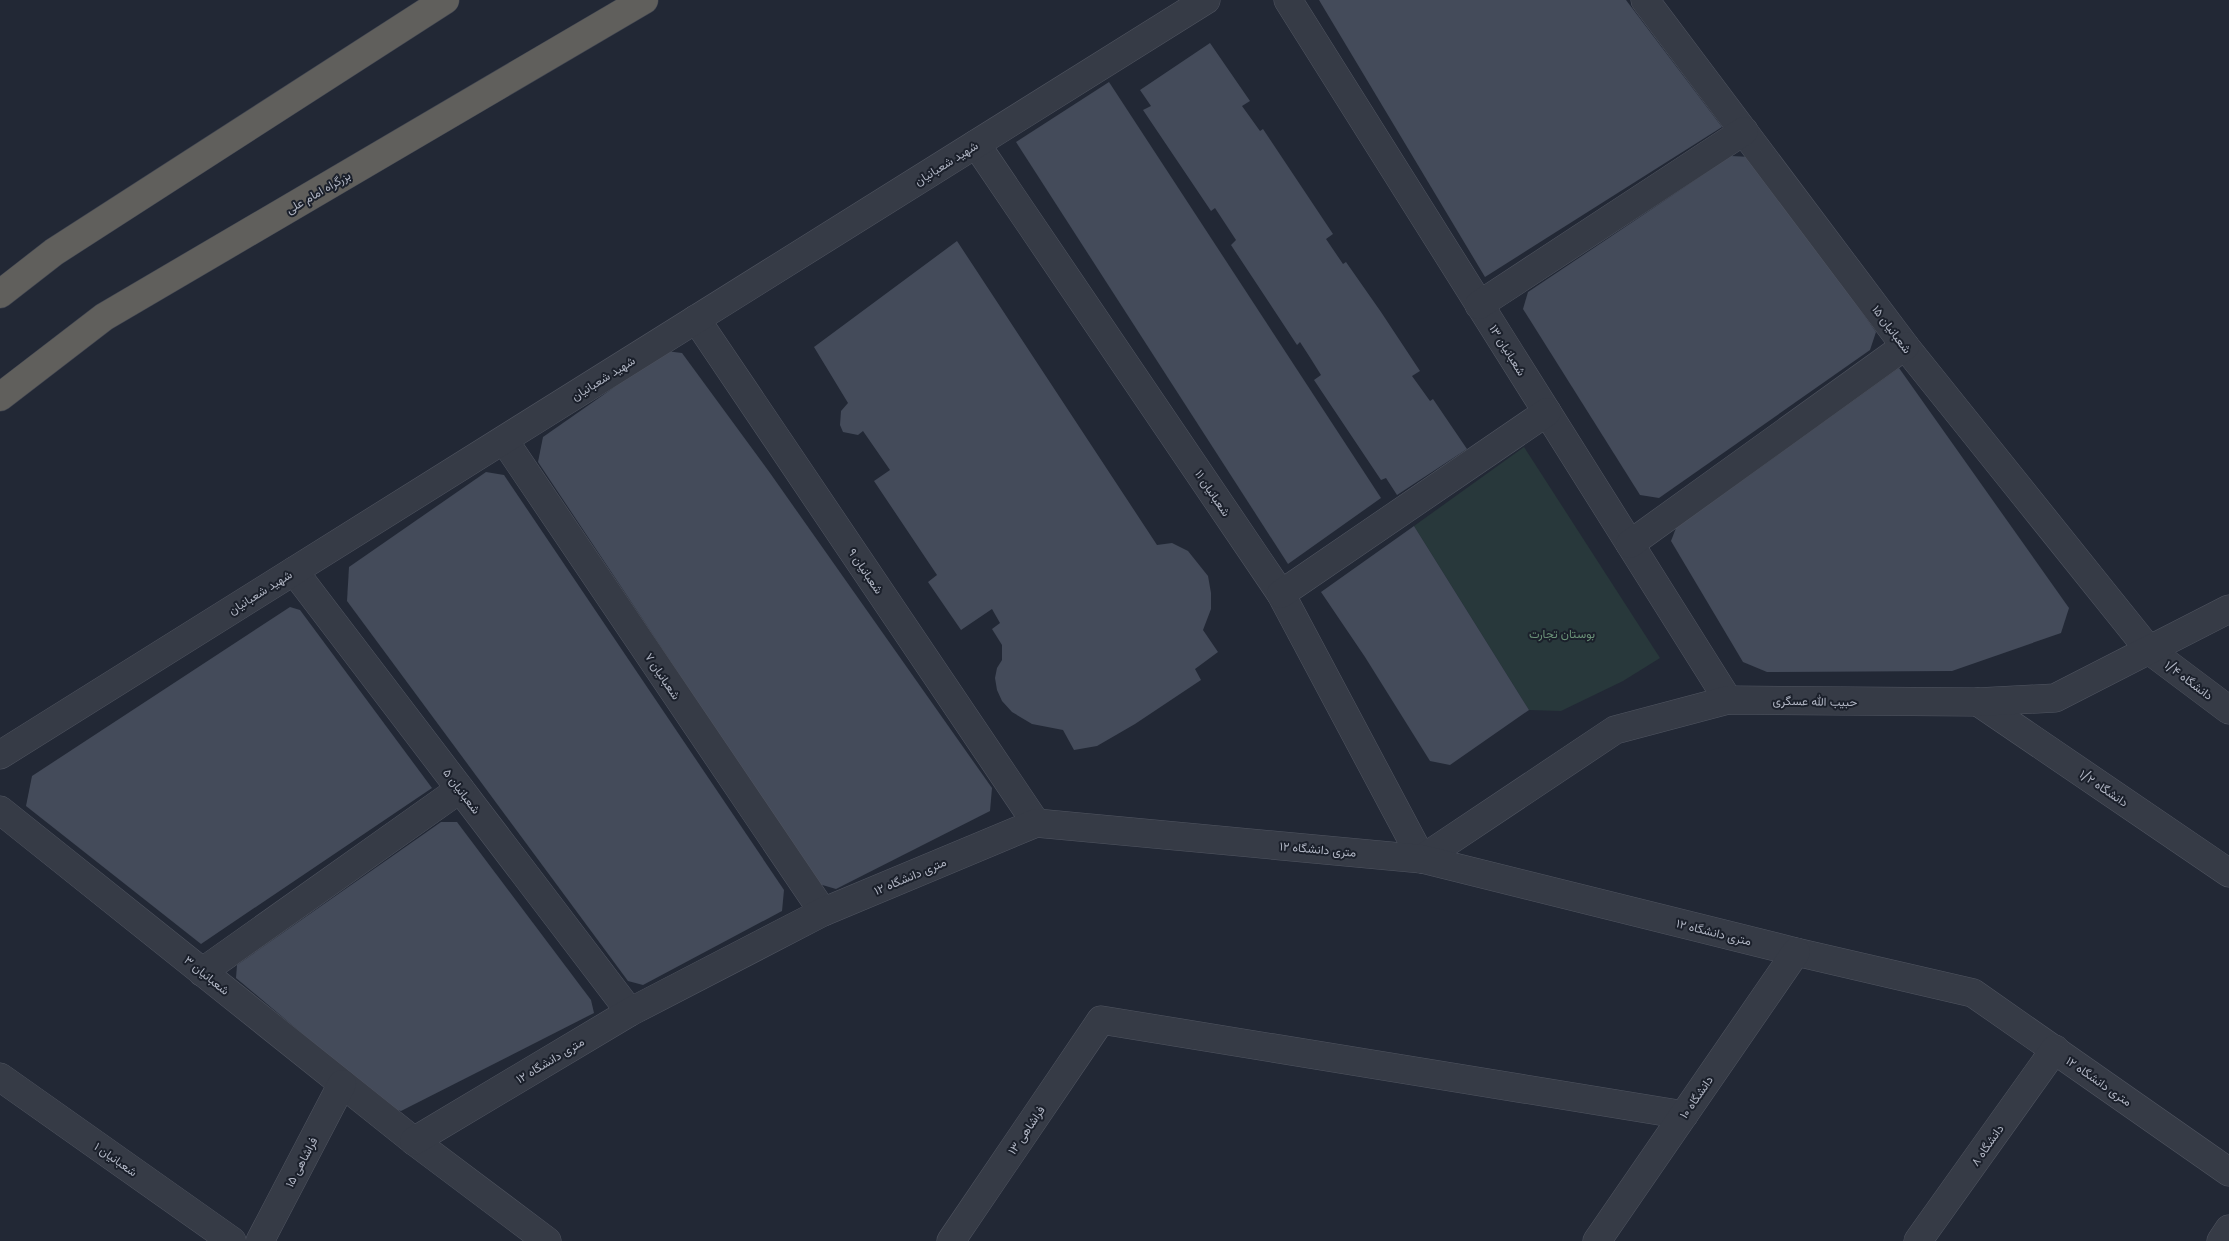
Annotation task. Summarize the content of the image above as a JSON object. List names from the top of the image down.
{
  "streets": {
    "highway": ["بزرگراه امام علی"],
    "street": [
      "شهید شعبانیان",
      "شعبانیان ۱۵",
      "شعبانیان ۱۳",
      "شعبانیان ۱۱",
      "شعبانیان ۹",
      "شعبانیان ۷",
      "دانشگاه ۱/۴",
      "حبیب الله عسگری",
      "دانشگاه ۱/۲",
      "شعبانیان ۵",
      "۱۲ متری دانشگاه",
      "شعبانیان ۳",
      "دانشگاه ۱۰",
      "فراشاهی ۱۳",
      "دانشگاه ۸",
      "شعبانیان ۱",
      "فراشاهی ۱۵"
    ]
  },
  "crossings": [
    ["شهید شعبانیان", "شعبانیان ۱۱"],
    ["شهید شعبانیان", "شعبانیان ۹"],
    ["شهید شعبانیان", "شعبانیان ۷"],
    ["شهید شعبانیان", "شعبانیان ۵"],
    ["شعبانیان ۱۵", "دانشگاه ۱/۴"],
    ["شعبانیان ۱۵", "حبیب الله عسگری"],
    ["شعبانیان ۱۳", "حبیب الله عسگری"],
    ["شعبانیان ۱۱", "حبیب الله عسگری"],
    ["شعبانیان ۱۱", "۱۲ متری دانشگاه"],
    ["شعبانیان ۹", "۱۲ متری دانشگاه"],
    ["شعبانیان ۷", "۱۲ متری دانشگاه"],
    ["دانشگاه ۱/۴", "حبیب الله عسگری"],
    ["حبیب الله عسگری", "دانشگاه ۱/۲"],
    ["حبیب الله عسگری", "۱۲ متری دانشگاه"],
    ["شعبانیان ۵", "۱۲ متری دانشگاه"],
    ["۱۲ متری دانشگاه", "شعبانیان ۳"],
    ["۱۲ متری دانشگاه", "دانشگاه ۱۰"],
    ["۱۲ متری دانشگاه", "دانشگاه ۸"],
    ["شعبانیان ۳", "فراشاهی ۱۵"],
    ["دانشگاه ۱۰", "فراشاهی ۱۳"]
  ],
  "parks": ["بوستان تجارت"]
}
